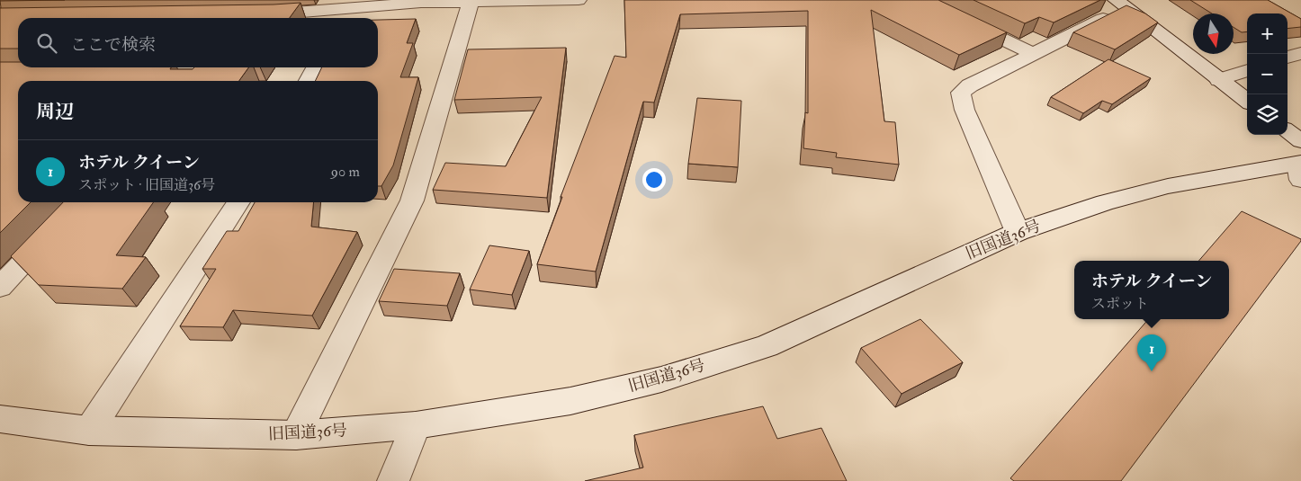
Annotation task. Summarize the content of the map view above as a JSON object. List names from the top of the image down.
{
  "streets": {
    "street": ["旧国道36号"]
  },
  "north": "bottom",
  "page": {
    "map_buttons": ["+", "−"],
    "search": "ここで検索",
    "heading": "周辺",
    "list": [
      {
        "mark": "1",
        "name": "ホテル クイーン",
        "note": "スポット · 旧国道36号",
        "value": "90 m"
      }
    ],
    "popup": ["ホテル クイーン", "スポット"],
    "pins": "1"
  }
}
